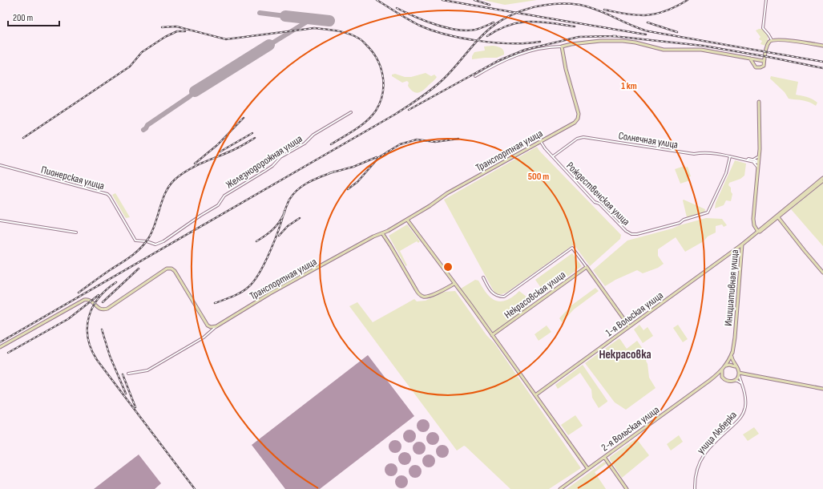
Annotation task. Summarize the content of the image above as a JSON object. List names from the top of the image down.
{
  "streets": {
    "street": [
      "Солнечная улица",
      "Транспортная улица",
      "Железнодорожная улица",
      "Пионерская улица",
      "Рождественская улица",
      "Инициативная улица",
      "Некрасовская улица",
      "1-я Вольская улица",
      "2-я Вольская улица",
      "улица Люберка"
    ]
  },
  "crossings": [
    ["Солнечная улица", "Рождественская улица"],
    ["Транспортная улица", "Рождественская улица"],
    ["Железнодорожная улица", "Пионерская улица"],
    ["Инициативная улица", "1-я Вольская улица"],
    ["Инициативная улица", "2-я Вольская улица"],
    ["Инициативная улица", "улица Люберка"],
    ["2-я Вольская улица", "улица Люберка"]
  ],
  "districts": ["Некрасовка"],
  "scale_bar": "200 m",
  "rings": ["1 km", "500 m"]
}
